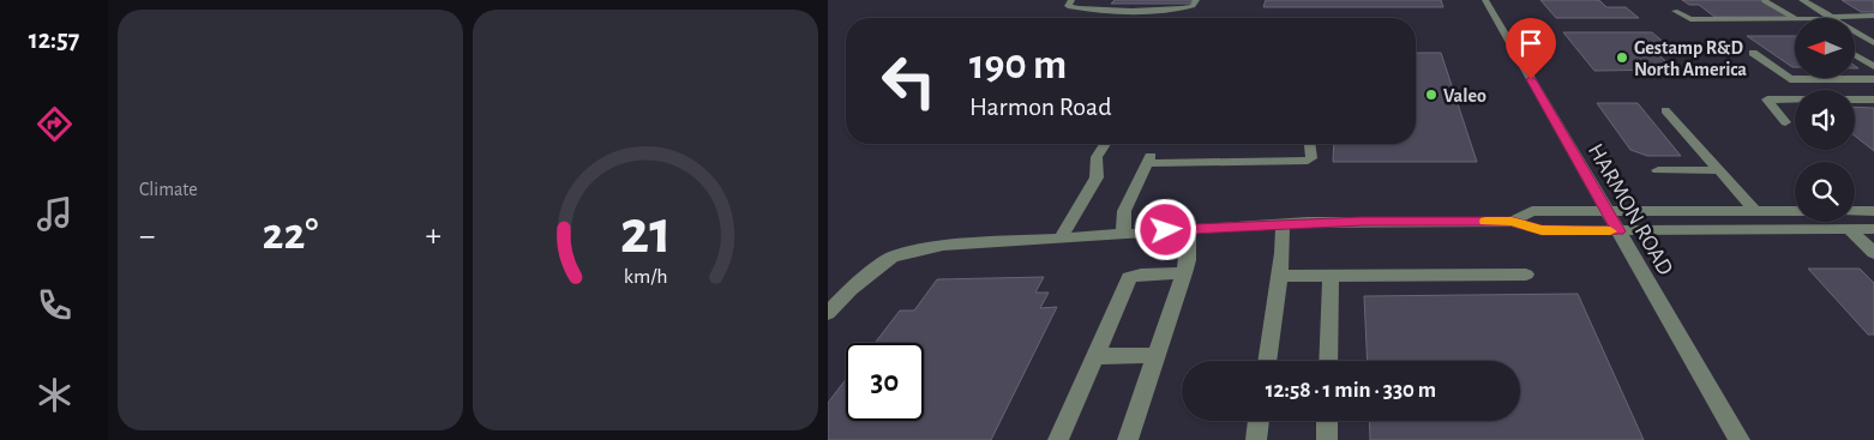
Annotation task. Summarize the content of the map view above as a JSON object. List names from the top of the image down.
{
  "streets": {
    "street": ["HARMON ROAD"]
  },
  "places": ["Gestamp R&D North America", "Valeo"],
  "north": "left",
  "page": {
    "tabs": "12:57",
    "tile": "Climate",
    "turn": ["190 m", "Harmon Road"],
    "heat": ["−", "22°", "+"],
    "limit": "30",
    "trip": "12:58 · 1 min · 330 m",
    "gauge": ["21", "km/h"]
  }
}
